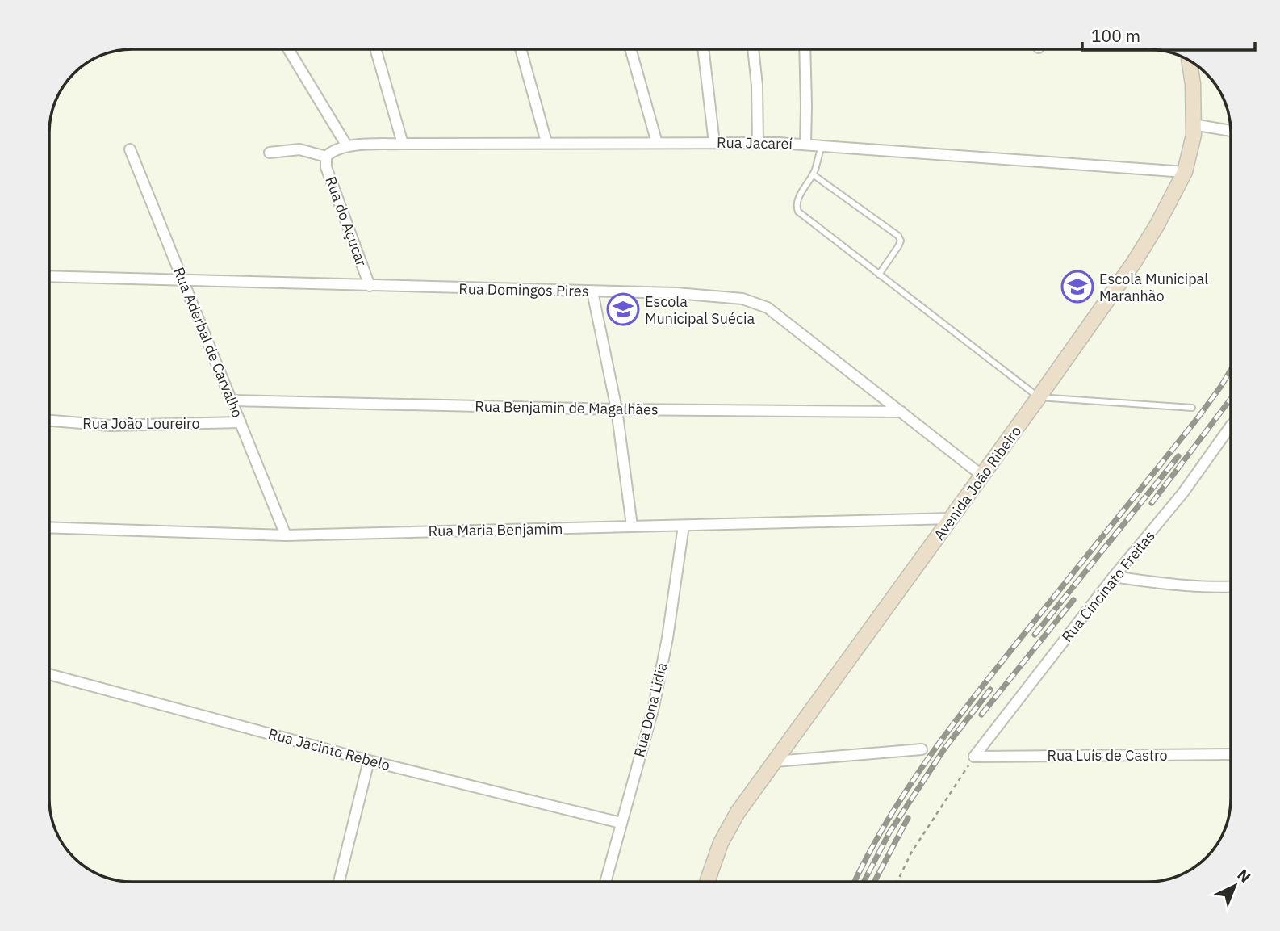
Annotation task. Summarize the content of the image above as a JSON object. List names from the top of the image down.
{
  "streets": {
    "main road": ["Avenida João Ribeiro"],
    "street": [
      "Rua Jacareí",
      "Rua do Açucar",
      "Rua Domingos Pires",
      "Rua Aderbal de Carvalho",
      "Rua Benjamin de Magalhães",
      "Rua João Loureiro",
      "Rua Maria Benjamim",
      "Rua Cincinato Freitas",
      "Rua Dona Lidia",
      "Rua Jacinto Rebelo",
      "Rua Luís de Castro"
    ]
  },
  "crossings": [
    ["Rua Jacareí", "Rua do Açucar"],
    ["Rua Jacareí", "Avenida João Ribeiro"],
    ["Rua do Açucar", "Rua Domingos Pires"],
    ["Rua Domingos Pires", "Rua Aderbal de Carvalho"],
    ["Rua Domingos Pires", "Rua Benjamin de Magalhães"],
    ["Rua Domingos Pires", "Avenida João Ribeiro"],
    ["Rua Aderbal de Carvalho", "Rua Benjamin de Magalhães"],
    ["Rua Aderbal de Carvalho", "Rua João Loureiro"],
    ["Rua Aderbal de Carvalho", "Rua Maria Benjamim"],
    ["Avenida João Ribeiro", "Rua Maria Benjamim"],
    ["Rua Maria Benjamim", "Rua Dona Lidia"],
    ["Rua Cincinato Freitas", "Rua Luís de Castro"],
    ["Rua Dona Lidia", "Rua Jacinto Rebelo"]
  ],
  "places": {
    "school or university": ["Escola Municipal Maranhão", "Escola Municipal Suécia"]
  },
  "scale_bar": "100 m",
  "north": "top right"
}
